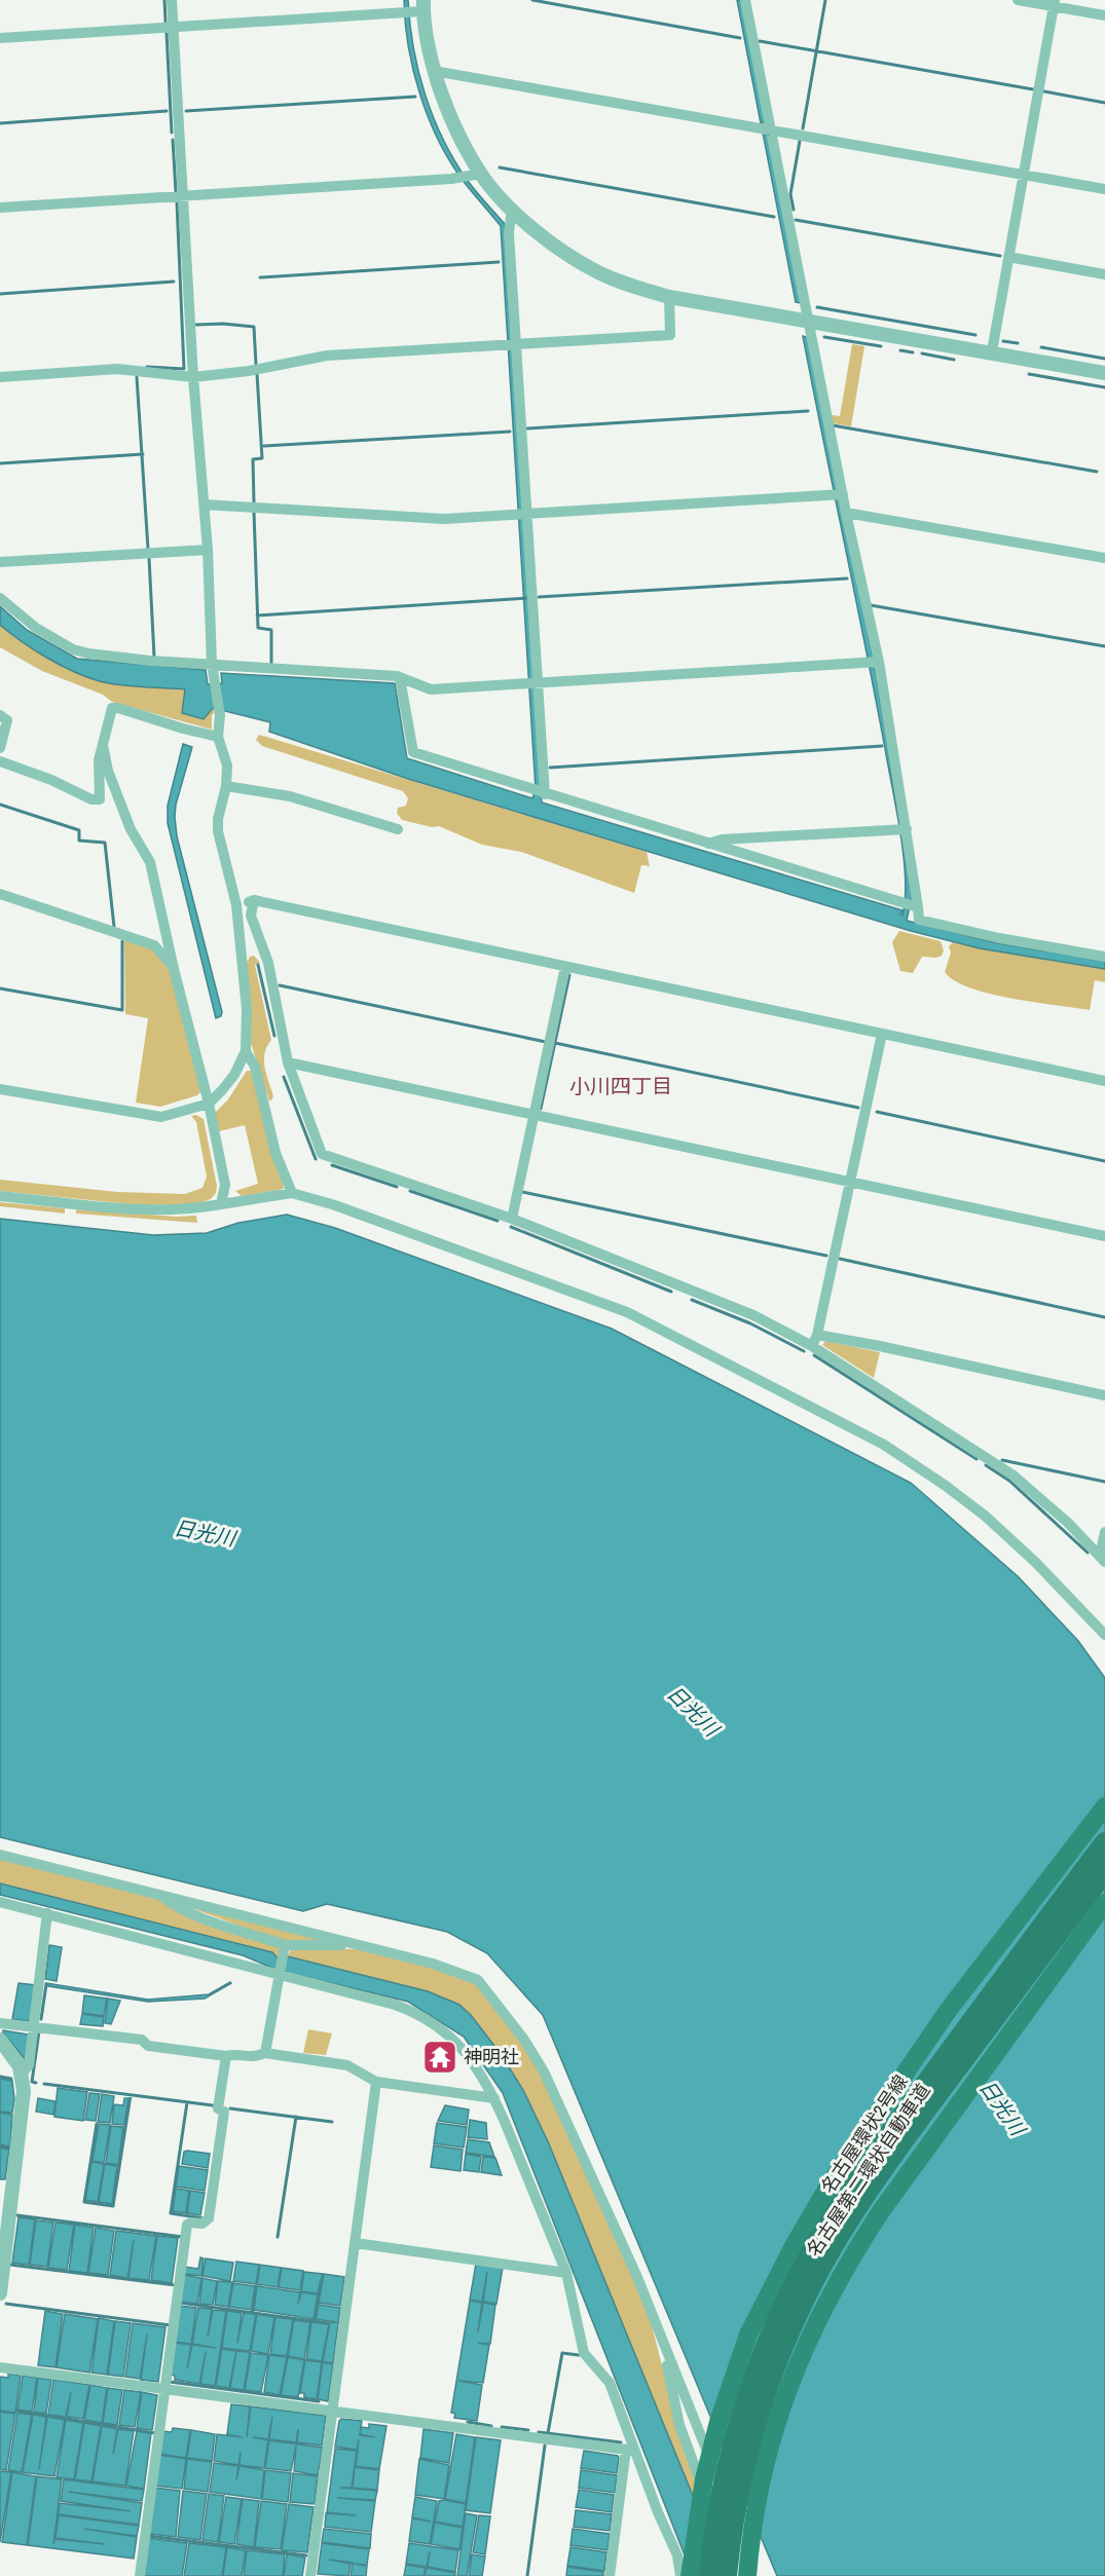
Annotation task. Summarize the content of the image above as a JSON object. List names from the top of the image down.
{
  "streets": {
    "highway": ["名古屋環状2号線", "名古屋第二環状自動車道"]
  },
  "districts": ["小川四丁目"],
  "water": ["日光川"],
  "places": {
    "temple": ["神明社"]
  }
}
